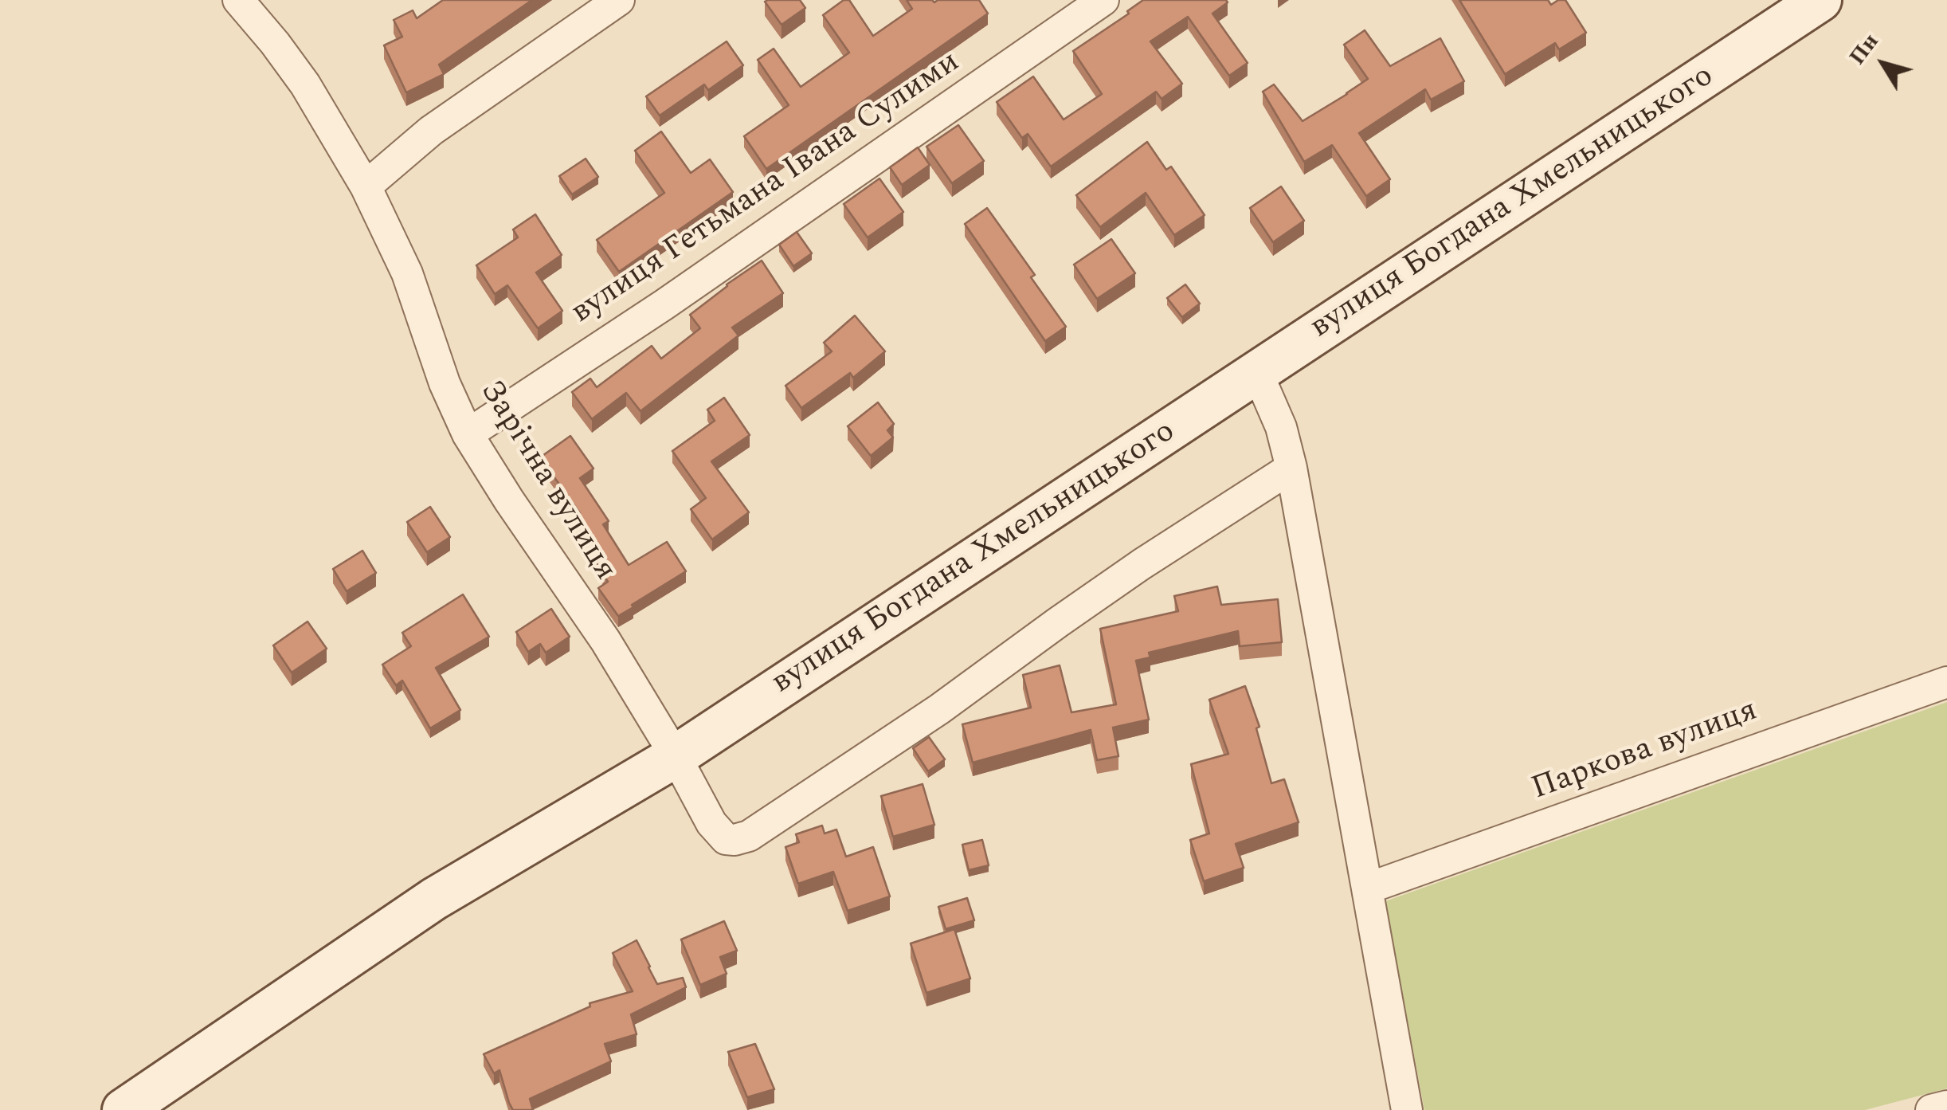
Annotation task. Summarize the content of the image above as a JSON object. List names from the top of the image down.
{
  "streets": {
    "main road": ["вулиця Богдана Хмельницького"],
    "street": ["вулиця Гетьмана Івана Сулими", "Зарічна вулиця", "Паркова вулиця"]
  },
  "crossings": [
    ["вулиця Гетьмана Івана Сулими", "Зарічна вулиця"],
    ["вулиця Богдана Хмельницького", "Зарічна вулиця"]
  ],
  "north": "top left"
}
